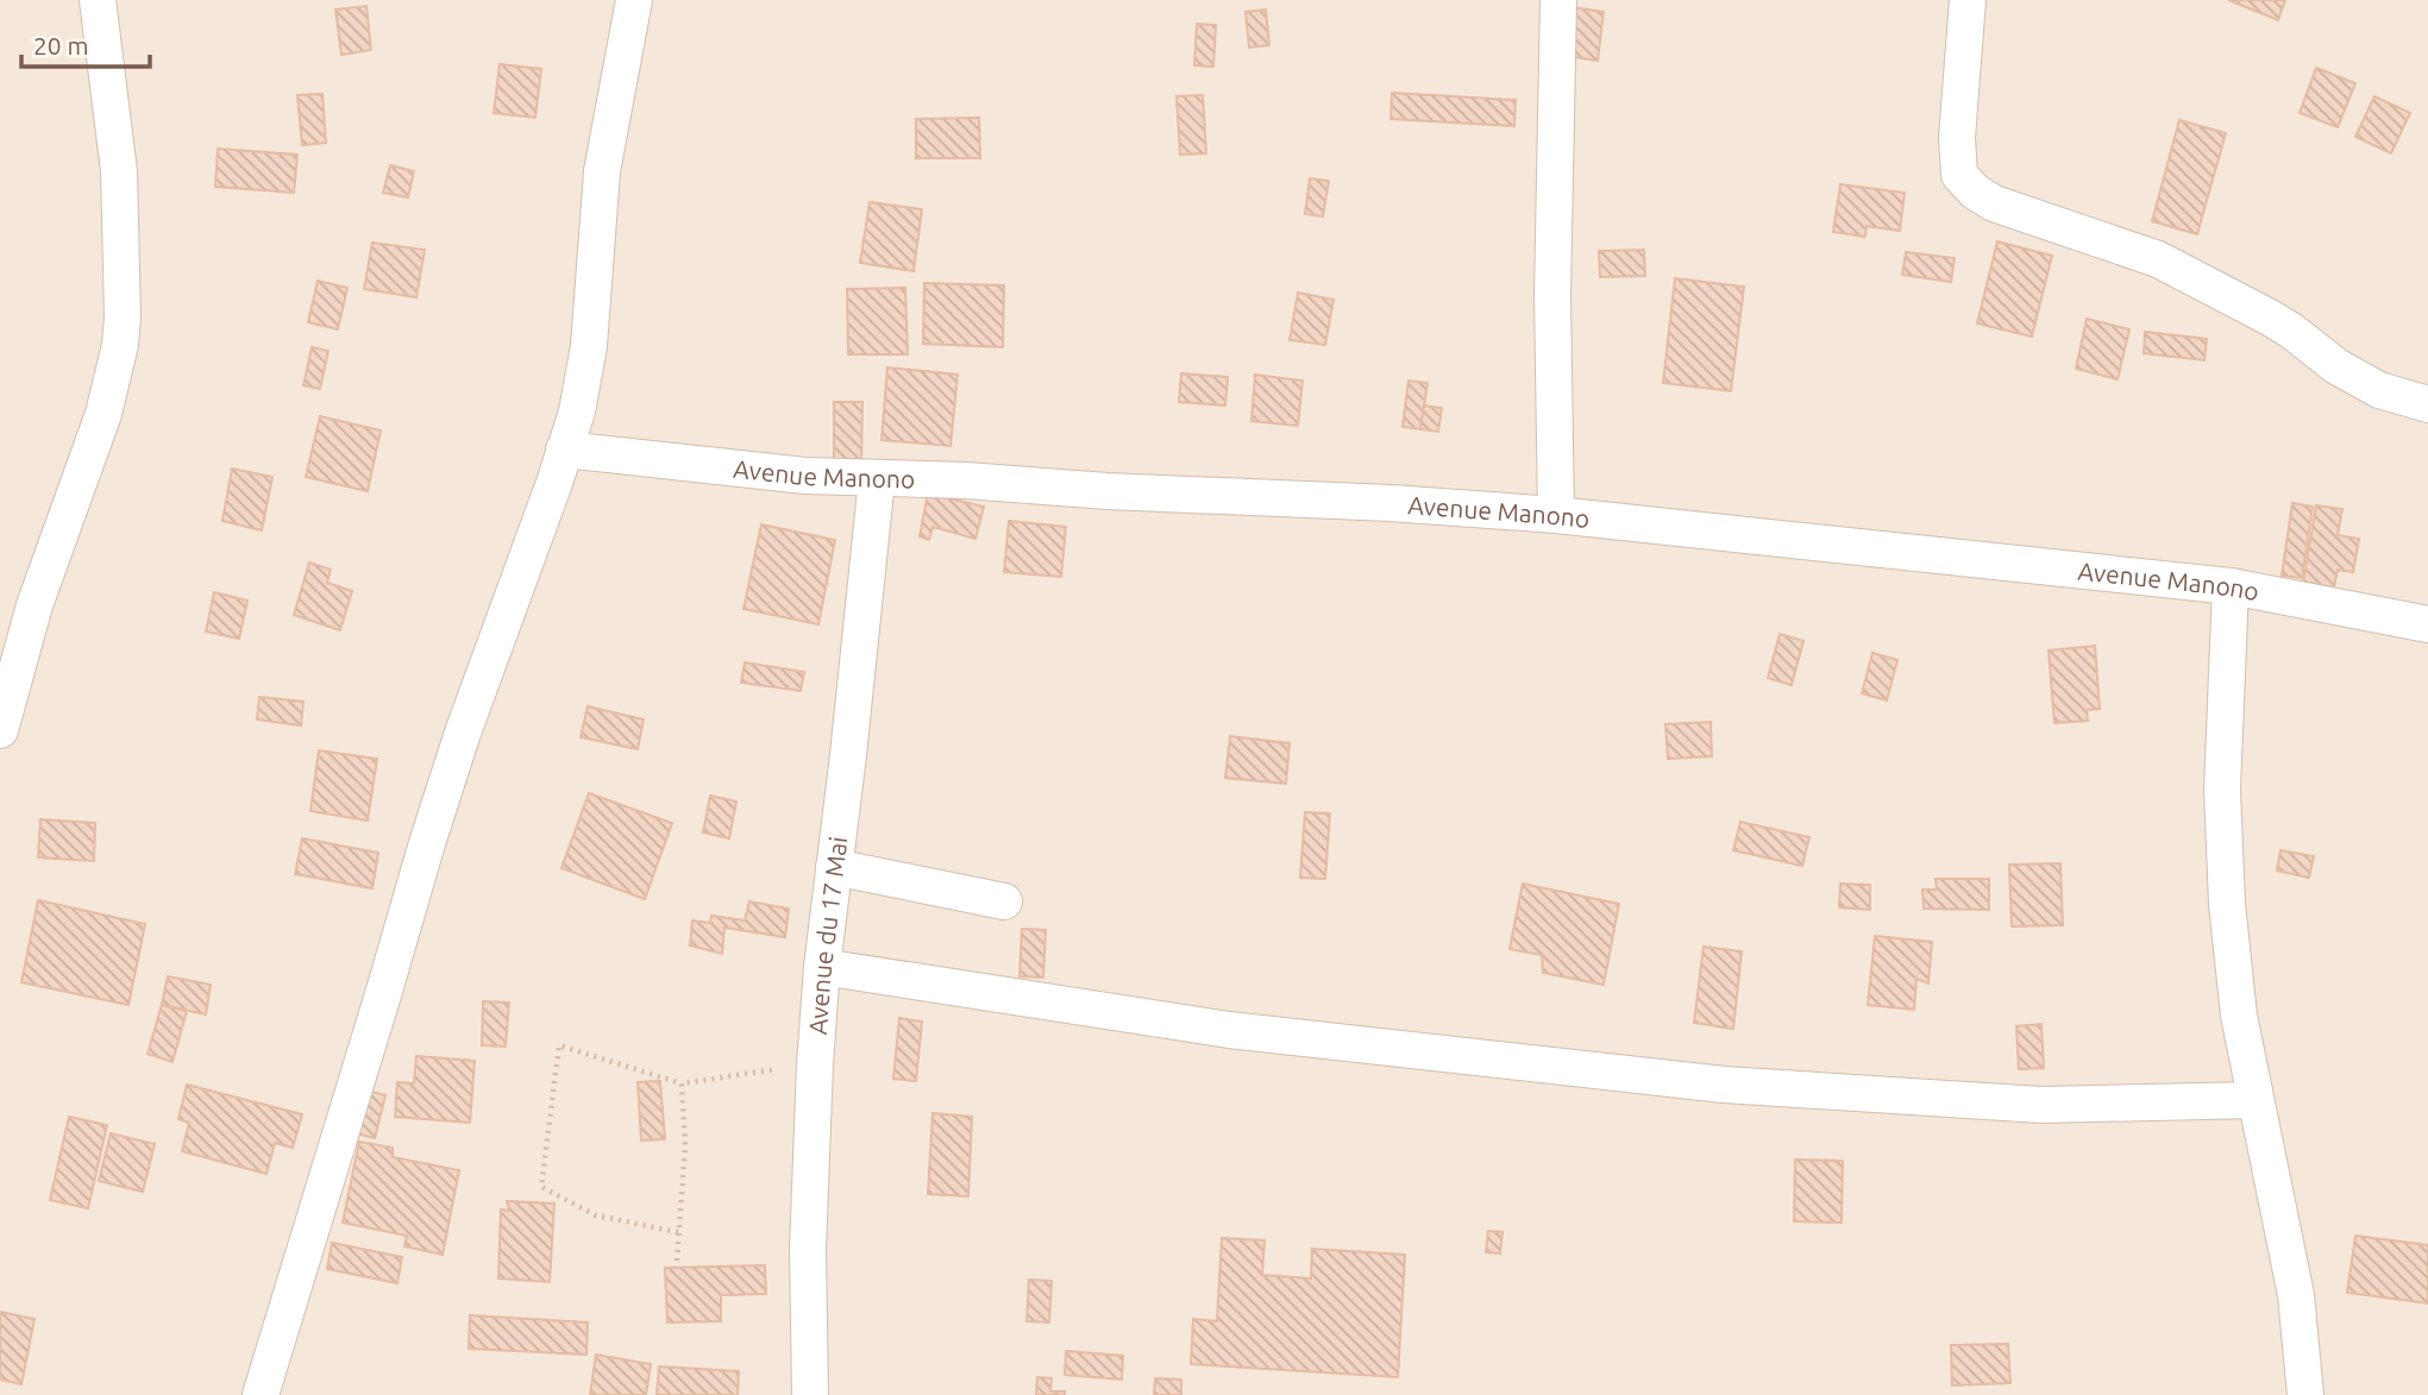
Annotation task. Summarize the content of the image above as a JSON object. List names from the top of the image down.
{
  "streets": {
    "street": ["Avenue Manono", "Avenue du 17 Mai"]
  },
  "crossings": [
    ["Avenue Manono", "Avenue du 17 Mai"]
  ],
  "scale_bar": "20 m"
}
